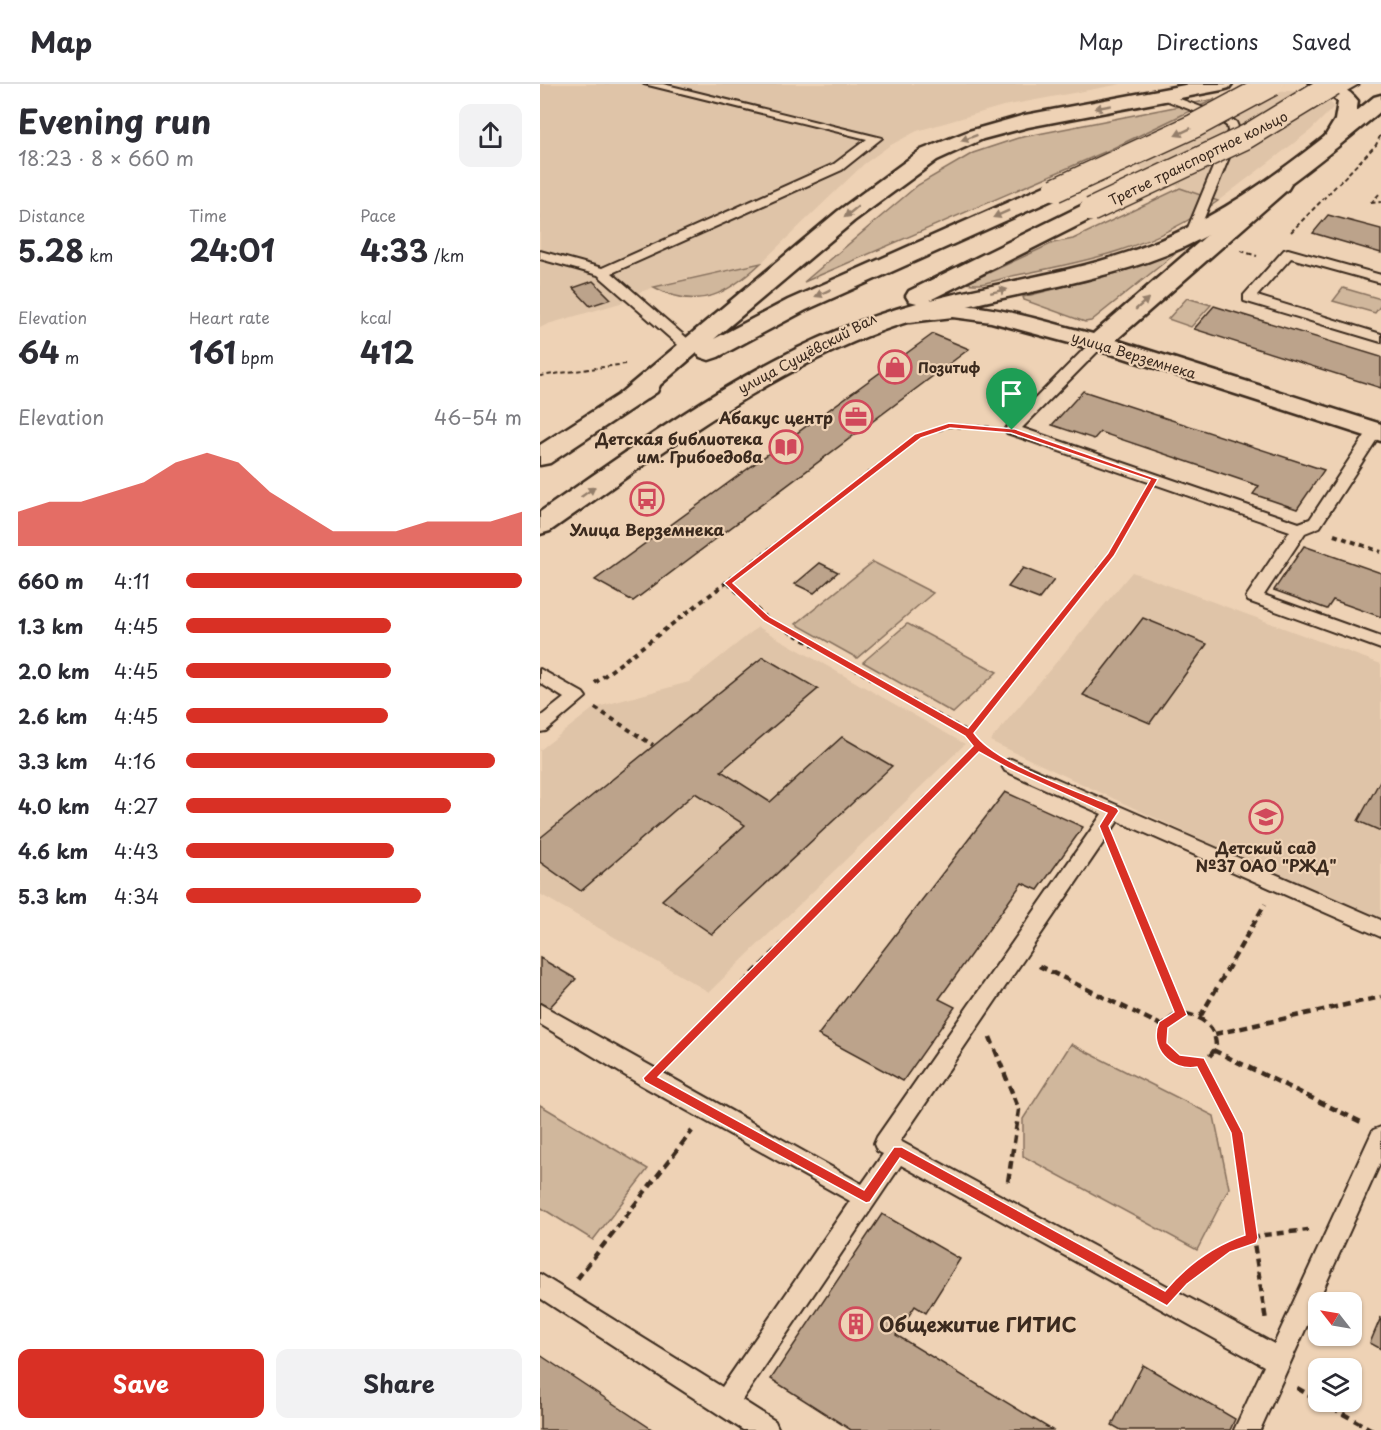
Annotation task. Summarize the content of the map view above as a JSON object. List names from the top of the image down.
{
  "streets": {
    "main road": ["Третье транспортное кольцо", "улица Сущёвский Вал", "улица Верземнека"]
  },
  "crossings": [
    ["Третье транспортное кольцо", "улица Сущёвский Вал"]
  ],
  "places": {
    "shop": ["Позитиф"],
    "office": ["Абакус центр"],
    "library": ["Детская библиотека им. Грибоедова"],
    "bus stop": ["Улица Верземнека"],
    "school or university": ["Детский сад №37 ОАО \"РЖД\""],
    "building": ["Общежитие ГИТИС"]
  },
  "north": "top left",
  "page": {
    "header": "Map",
    "nav": ["Map", "Directions", "Saved"],
    "heading": ["Evening run", "18:23 · 8 × 660 m"],
    "stats": [
      ["Distance", "5.28 km"],
      ["Time", "24:01"],
      ["Pace", "4:33 /km"],
      ["Elevation", "64 m"],
      ["Heart rate", "161 bpm"],
      ["kcal", "412"]
    ],
    "chart": ["Elevation", "46–54 m"],
    "list": [
      {
        "name": "660 m",
        "note": "4:11"
      },
      {
        "name": "1.3 km",
        "note": "4:45"
      },
      {
        "name": "2.0 km",
        "note": "4:45"
      },
      {
        "name": "2.6 km",
        "note": "4:45"
      },
      {
        "name": "3.3 km",
        "note": "4:16"
      },
      {
        "name": "4.0 km",
        "note": "4:27"
      },
      {
        "name": "4.6 km",
        "note": "4:43"
      },
      {
        "name": "5.3 km",
        "note": "4:34"
      }
    ],
    "buttons": ["Save", "Share"]
  }
}
